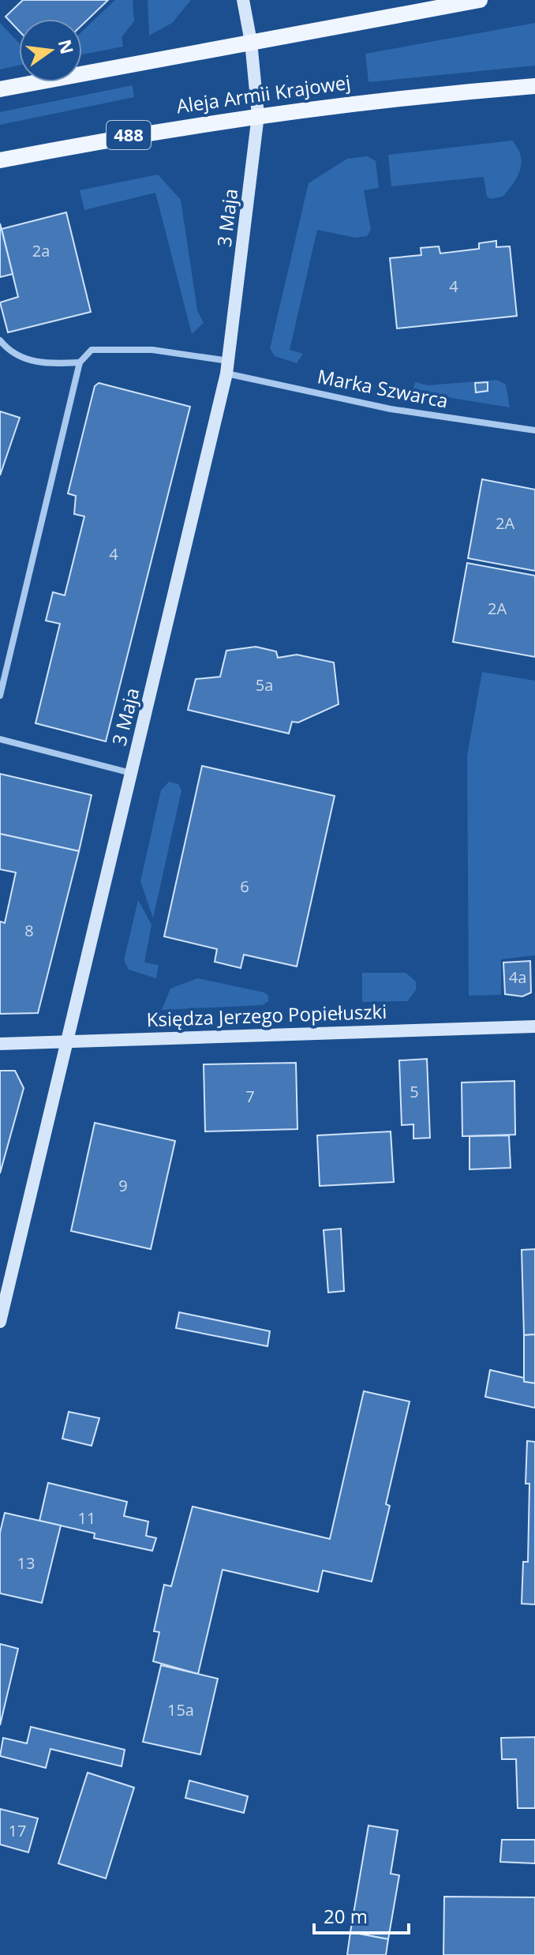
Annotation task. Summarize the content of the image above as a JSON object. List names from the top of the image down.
{
  "streets": {
    "main road": [
      "Aleja Armii Krajowej",
      "488",
      "3 Maja",
      "Księdza Jerzego Popiełuszki"
    ],
    "street": ["Marka Szwarca"]
  },
  "crossings": [
    ["Aleja Armii Krajowej", "3 Maja"],
    ["3 Maja", "Marka Szwarca"],
    ["3 Maja", "Księdza Jerzego Popiełuszki"]
  ],
  "house_numbers": [
    "2a",
    "4",
    "2A",
    "4",
    "2A",
    "5a",
    "6",
    "8",
    "4a",
    "5",
    "7",
    "9",
    "11",
    "13",
    "15a",
    "17"
  ],
  "scale_bar": "20 m",
  "north": "right"
}
